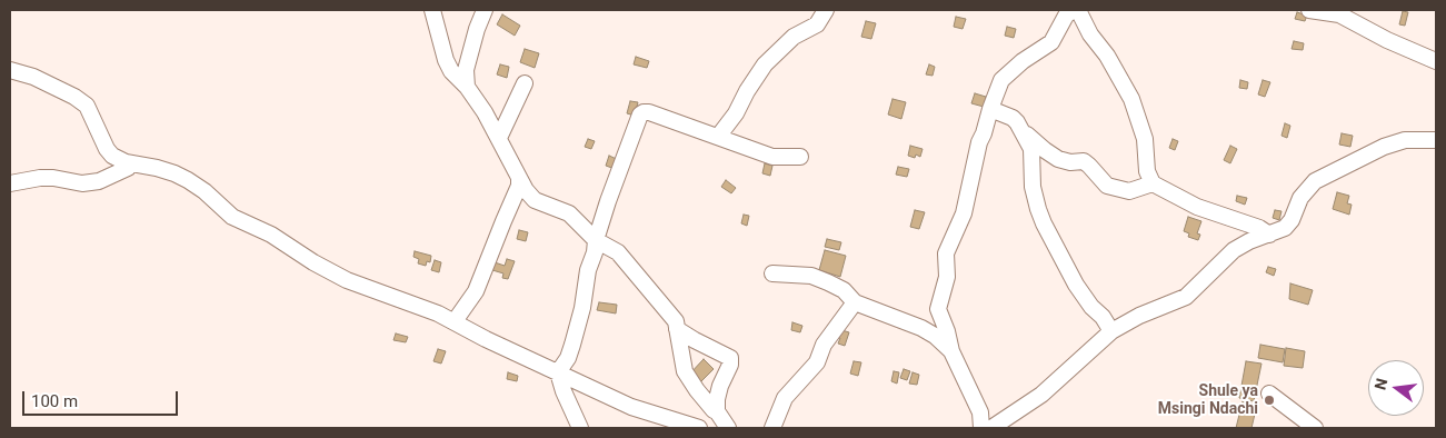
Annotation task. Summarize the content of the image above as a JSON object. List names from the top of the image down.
{
  "places": ["Shule ya Msingi Ndachi"],
  "scale_bar": "100 m",
  "north": "left"
}
